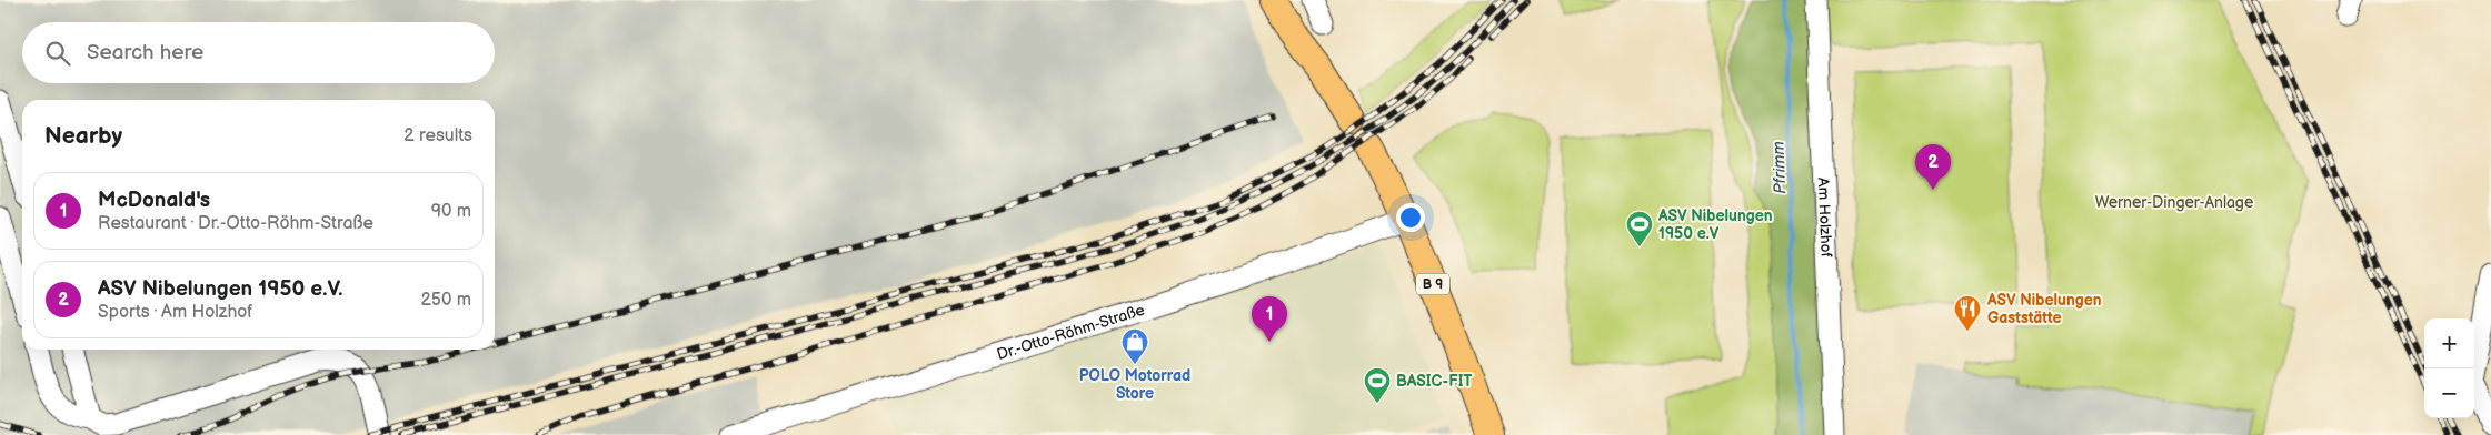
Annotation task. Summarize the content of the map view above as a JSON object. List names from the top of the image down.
{
  "streets": {
    "main road": ["B 9"],
    "street": ["Am Holzhof", "Dr.-Otto-Röhm-Straße"]
  },
  "crossings": [
    ["B 9", "Dr.-Otto-Röhm-Straße"]
  ],
  "water": ["Pfrimm"],
  "parks": ["Werner-Dinger-Anlage"],
  "places": {
    "sports": ["ASV Nibelungen 1950 e.V", "BASIC-FIT"],
    "restaurant": ["ASV Nibelungen Gaststätte"],
    "shop": ["POLO Motorrad Store"]
  },
  "page": {
    "search": "Search here",
    "heading": ["Nearby", "2 results"],
    "pins": ["2", "1"],
    "list": [
      {
        "mark": "1",
        "name": "McDonald's",
        "note": "Restaurant · Dr.-Otto-Röhm-Straße",
        "value": "90 m"
      },
      {
        "mark": "2",
        "name": "ASV Nibelungen 1950 e.V.",
        "note": "Sports · Am Holzhof",
        "value": "250 m"
      }
    ],
    "map_buttons": ["+", "−"]
  }
}
